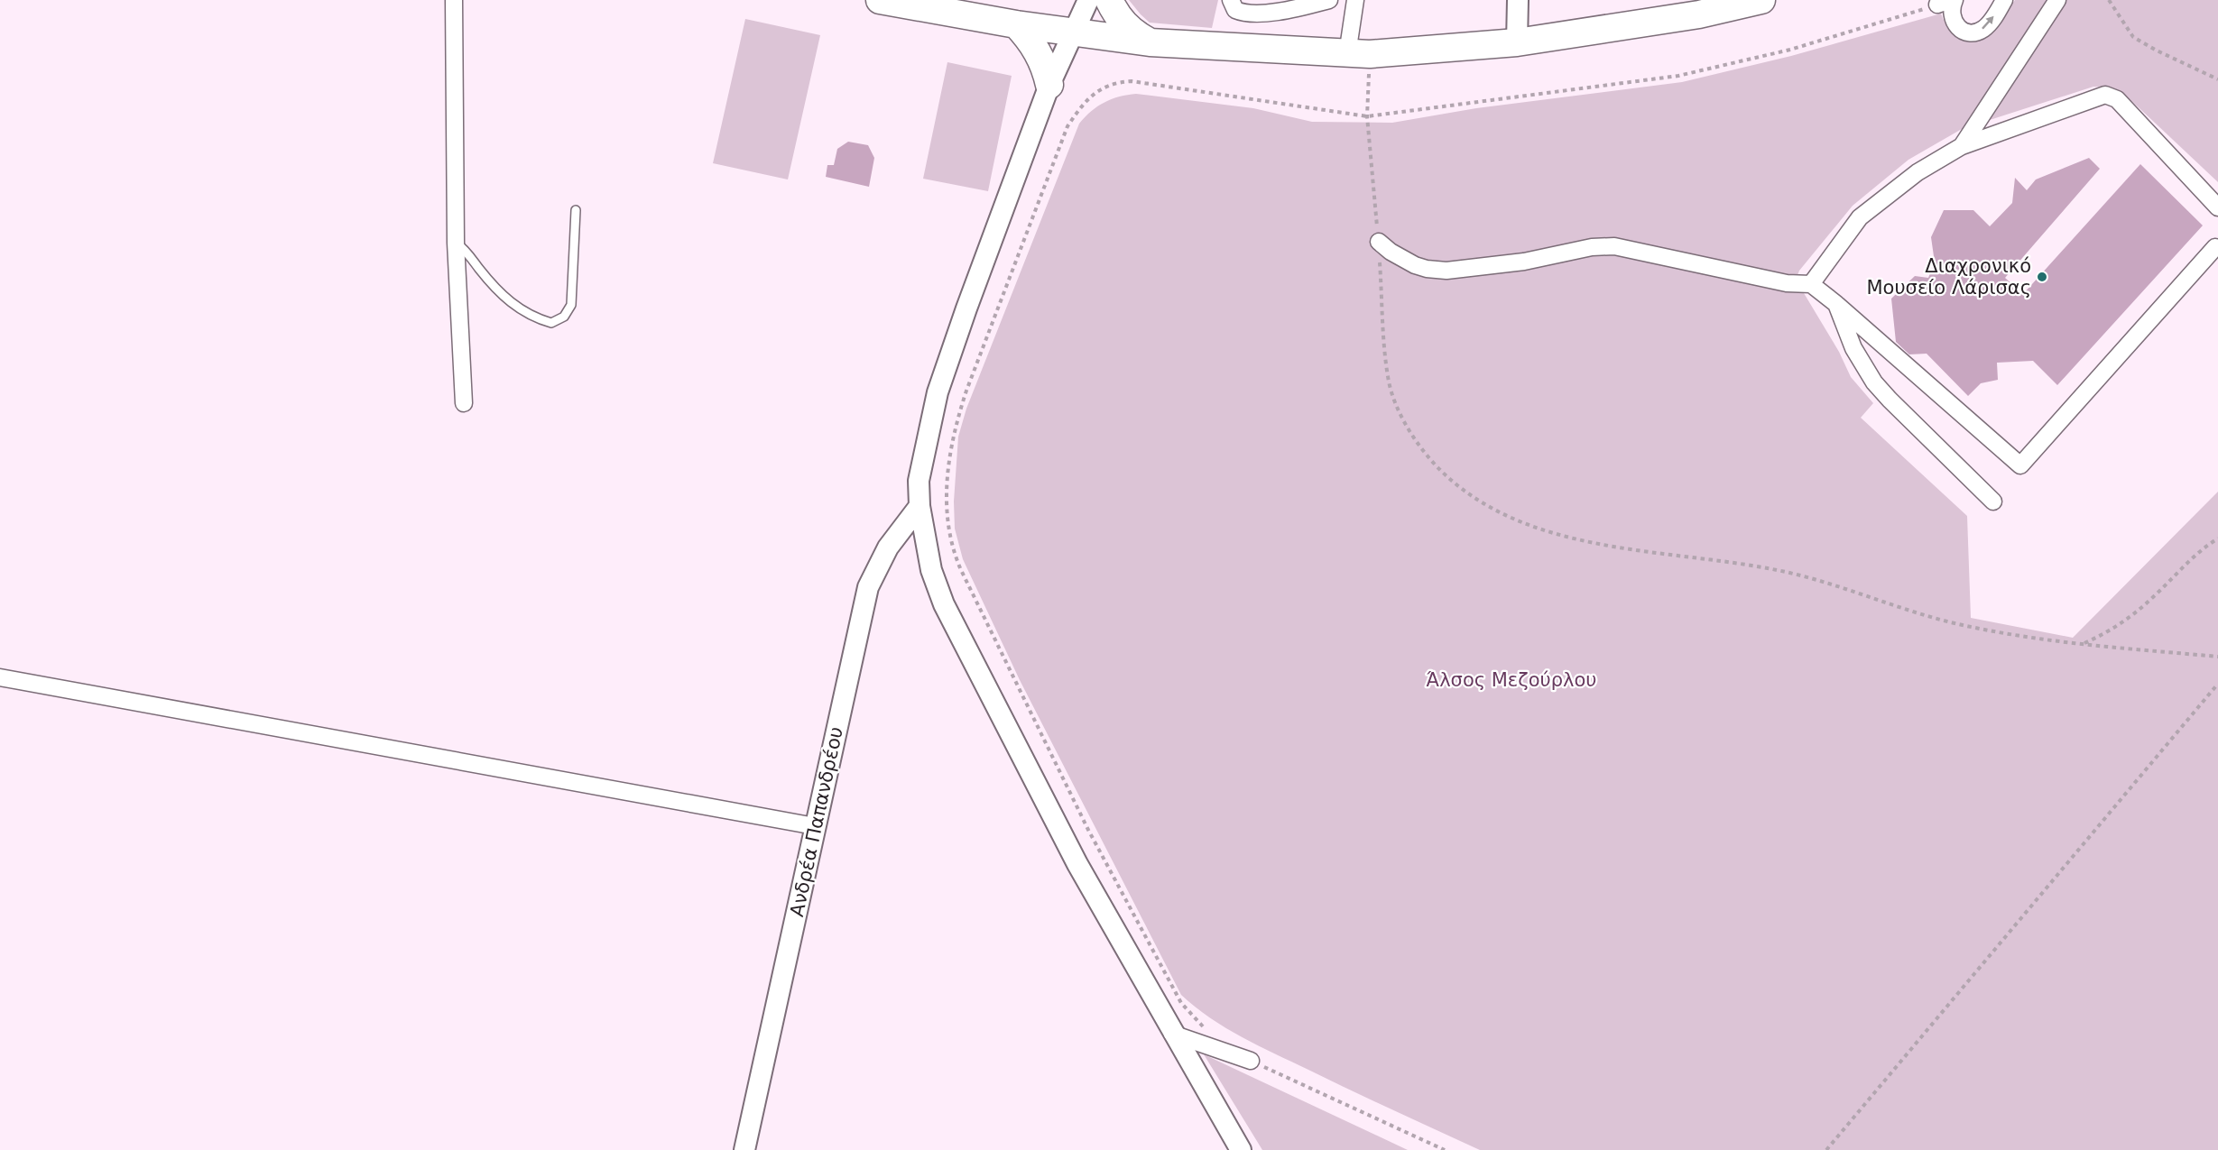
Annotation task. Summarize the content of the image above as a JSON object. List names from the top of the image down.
{
  "streets": {
    "street": ["Ανδρέα Παπανδρέου"]
  },
  "parks": ["Άλσος Μεζούρλου"],
  "places": ["Διαχρονικό Μουσείο Λάρισας"]
}
